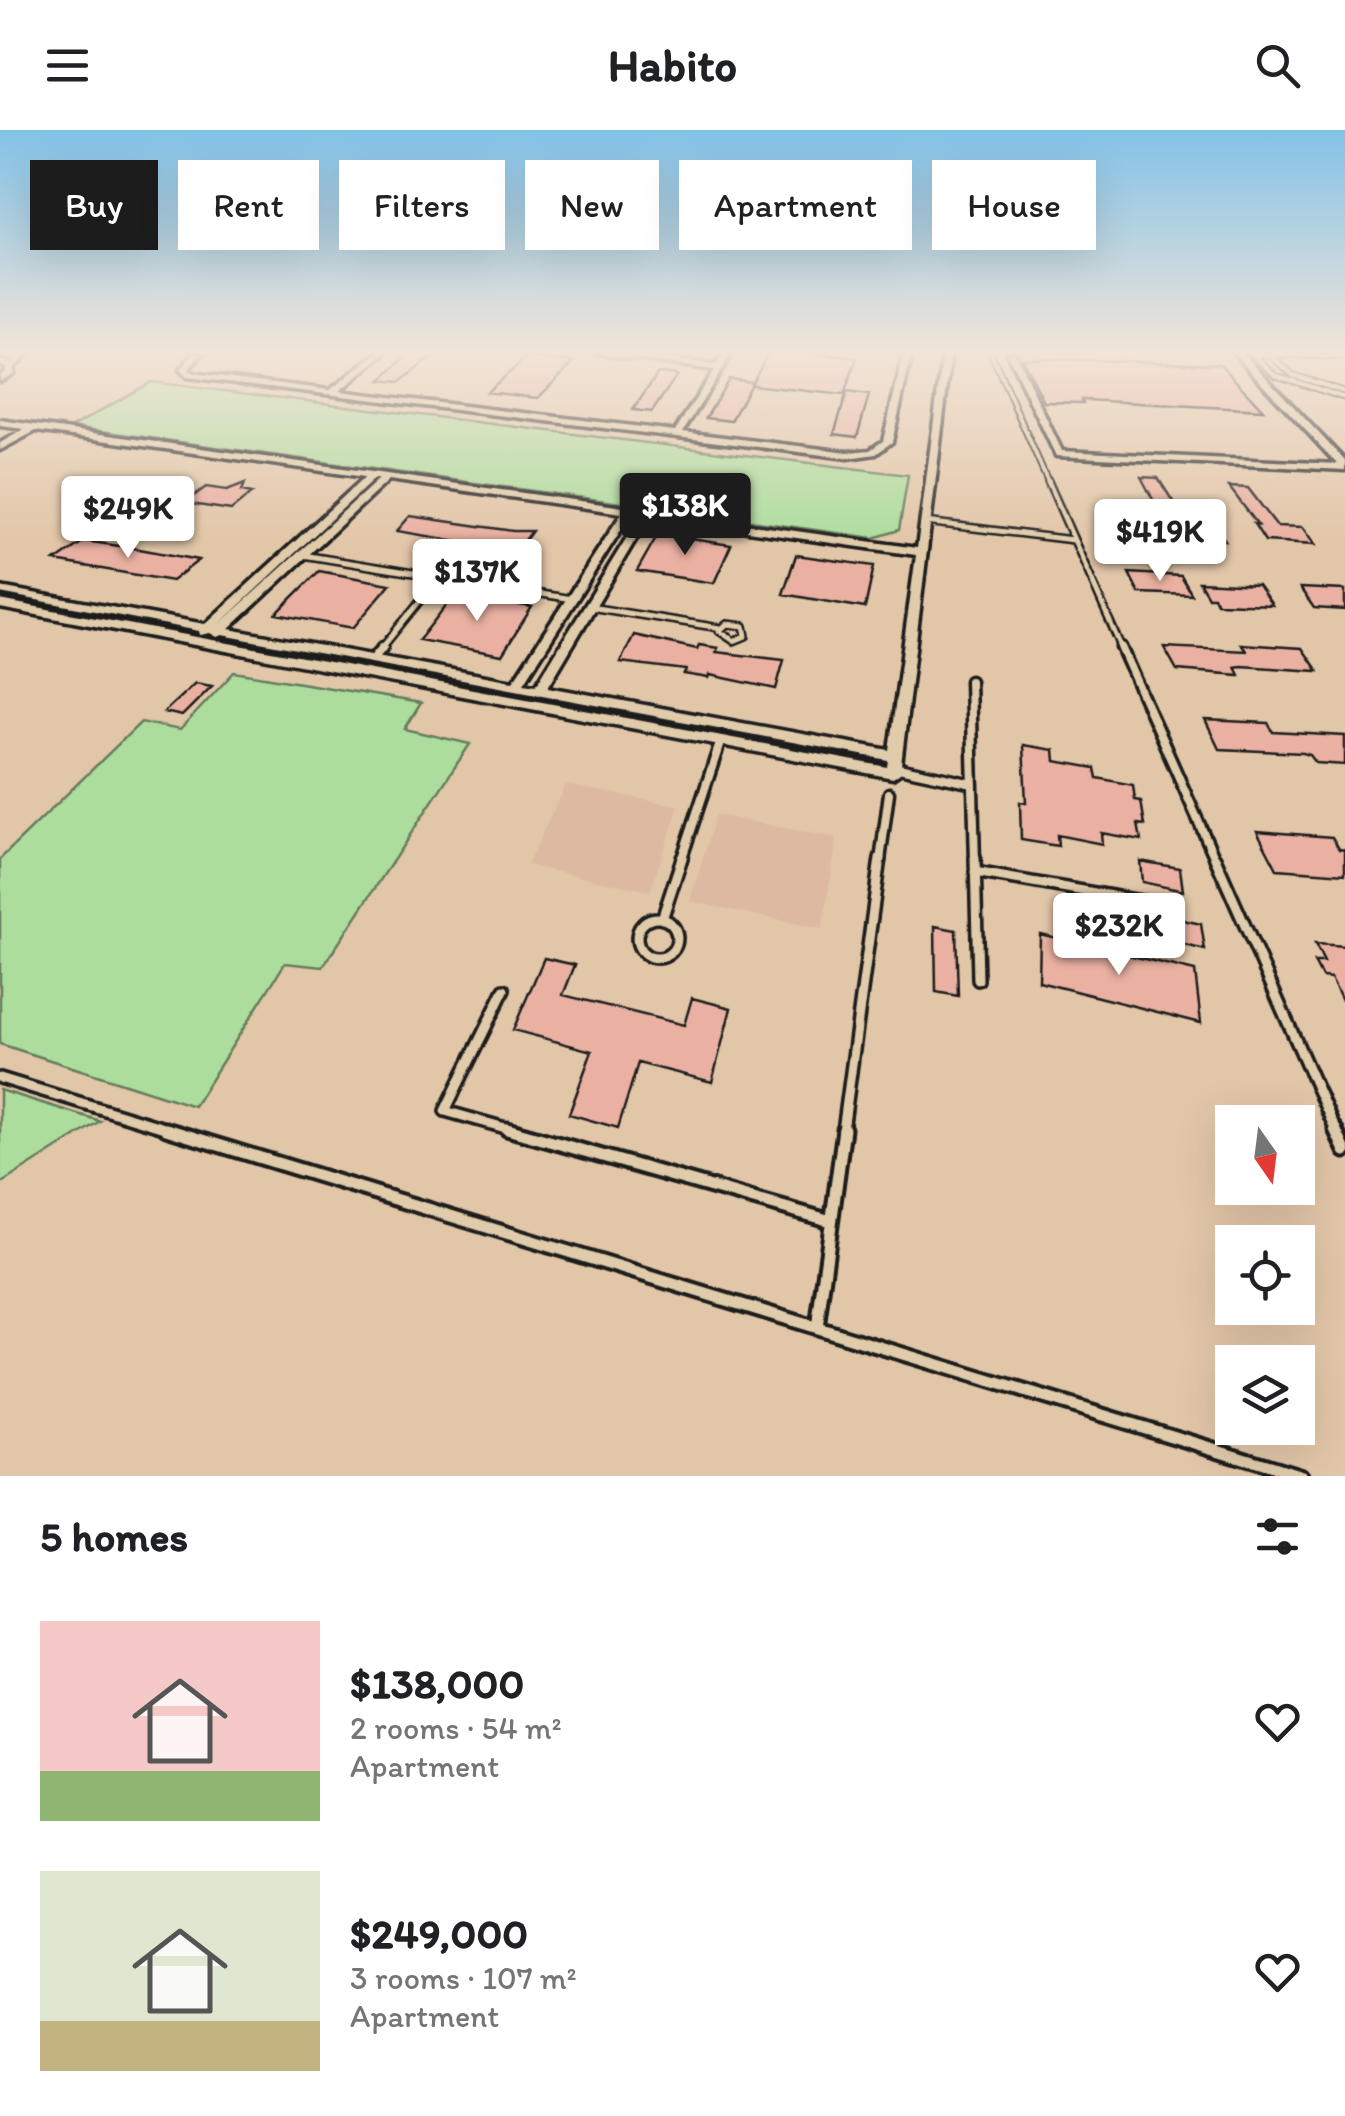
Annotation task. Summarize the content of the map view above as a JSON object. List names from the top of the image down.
{
  "north": "bottom",
  "page": {
    "header": "Habito",
    "chip": [
      "Buy",
      "Rent",
      "Filters",
      "New",
      "Apartment",
      "House"
    ],
    "price": [
      "$138K",
      "$249K",
      "$419K",
      "$137K",
      "$232K"
    ],
    "heading": "5 homes",
    "list": [
      {
        "name": "$138,000",
        "note": "2 rooms · 54 m² · Apartment"
      },
      {
        "name": "$249,000",
        "note": "3 rooms · 107 m² · Apartment"
      }
    ]
  }
}
